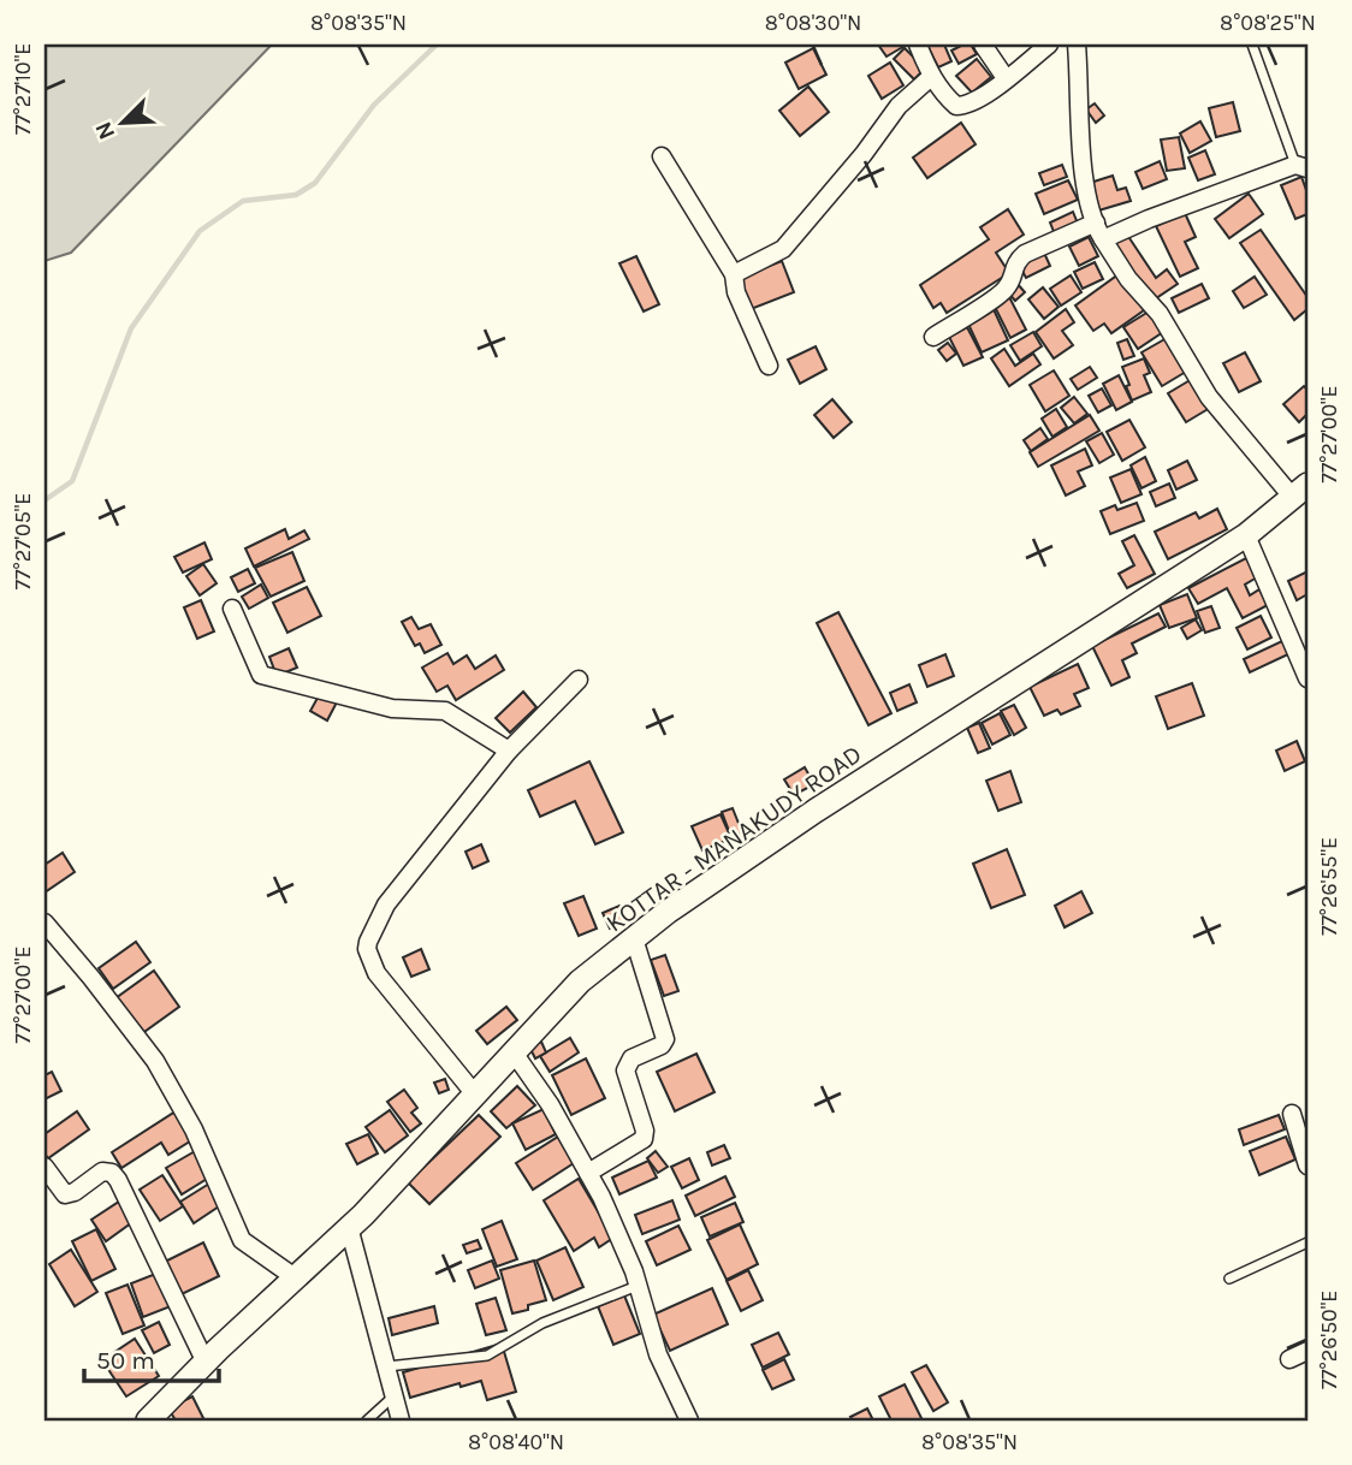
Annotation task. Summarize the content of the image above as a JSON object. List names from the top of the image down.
{
  "streets": {
    "main road": ["KOTTAR - MANAKUDY ROAD"]
  },
  "scale_bar": "50 m",
  "north": "bottom left",
  "coordinates": [
    "8°08'35\"N",
    "8°08'30\"N",
    "8°08'25\"N",
    "77°27'10\"E",
    "77°27'00\"E",
    "77°27'05\"E",
    "77°26'55\"E",
    "77°26'50\"E",
    "8°08'40\"N"
  ]
}
